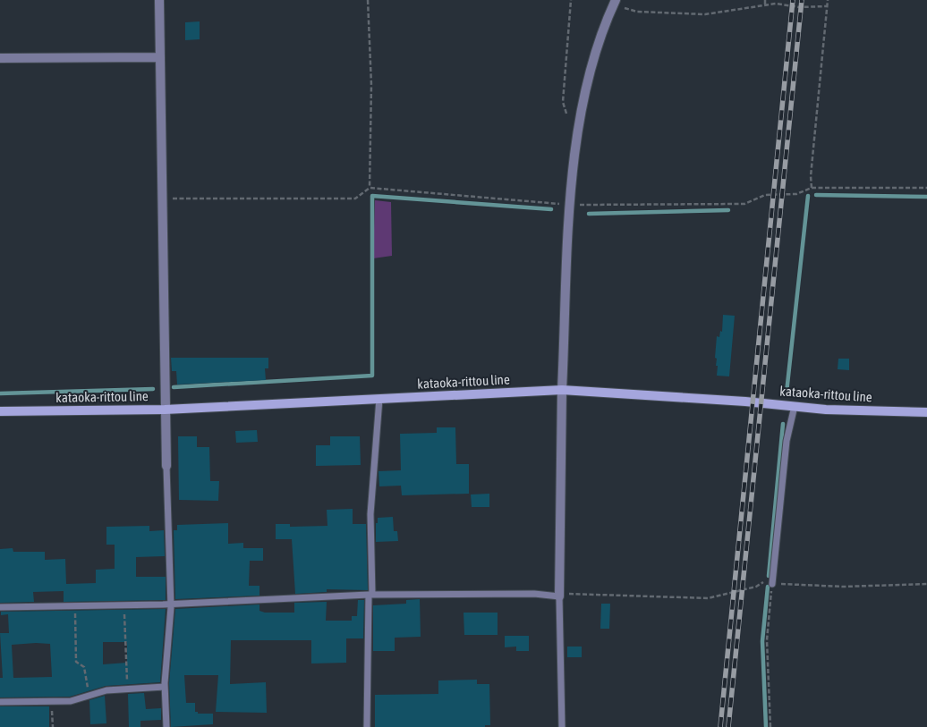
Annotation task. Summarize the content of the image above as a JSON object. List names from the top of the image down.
{
  "streets": {
    "main road": ["kataoka-rittou line"]
  }
}
